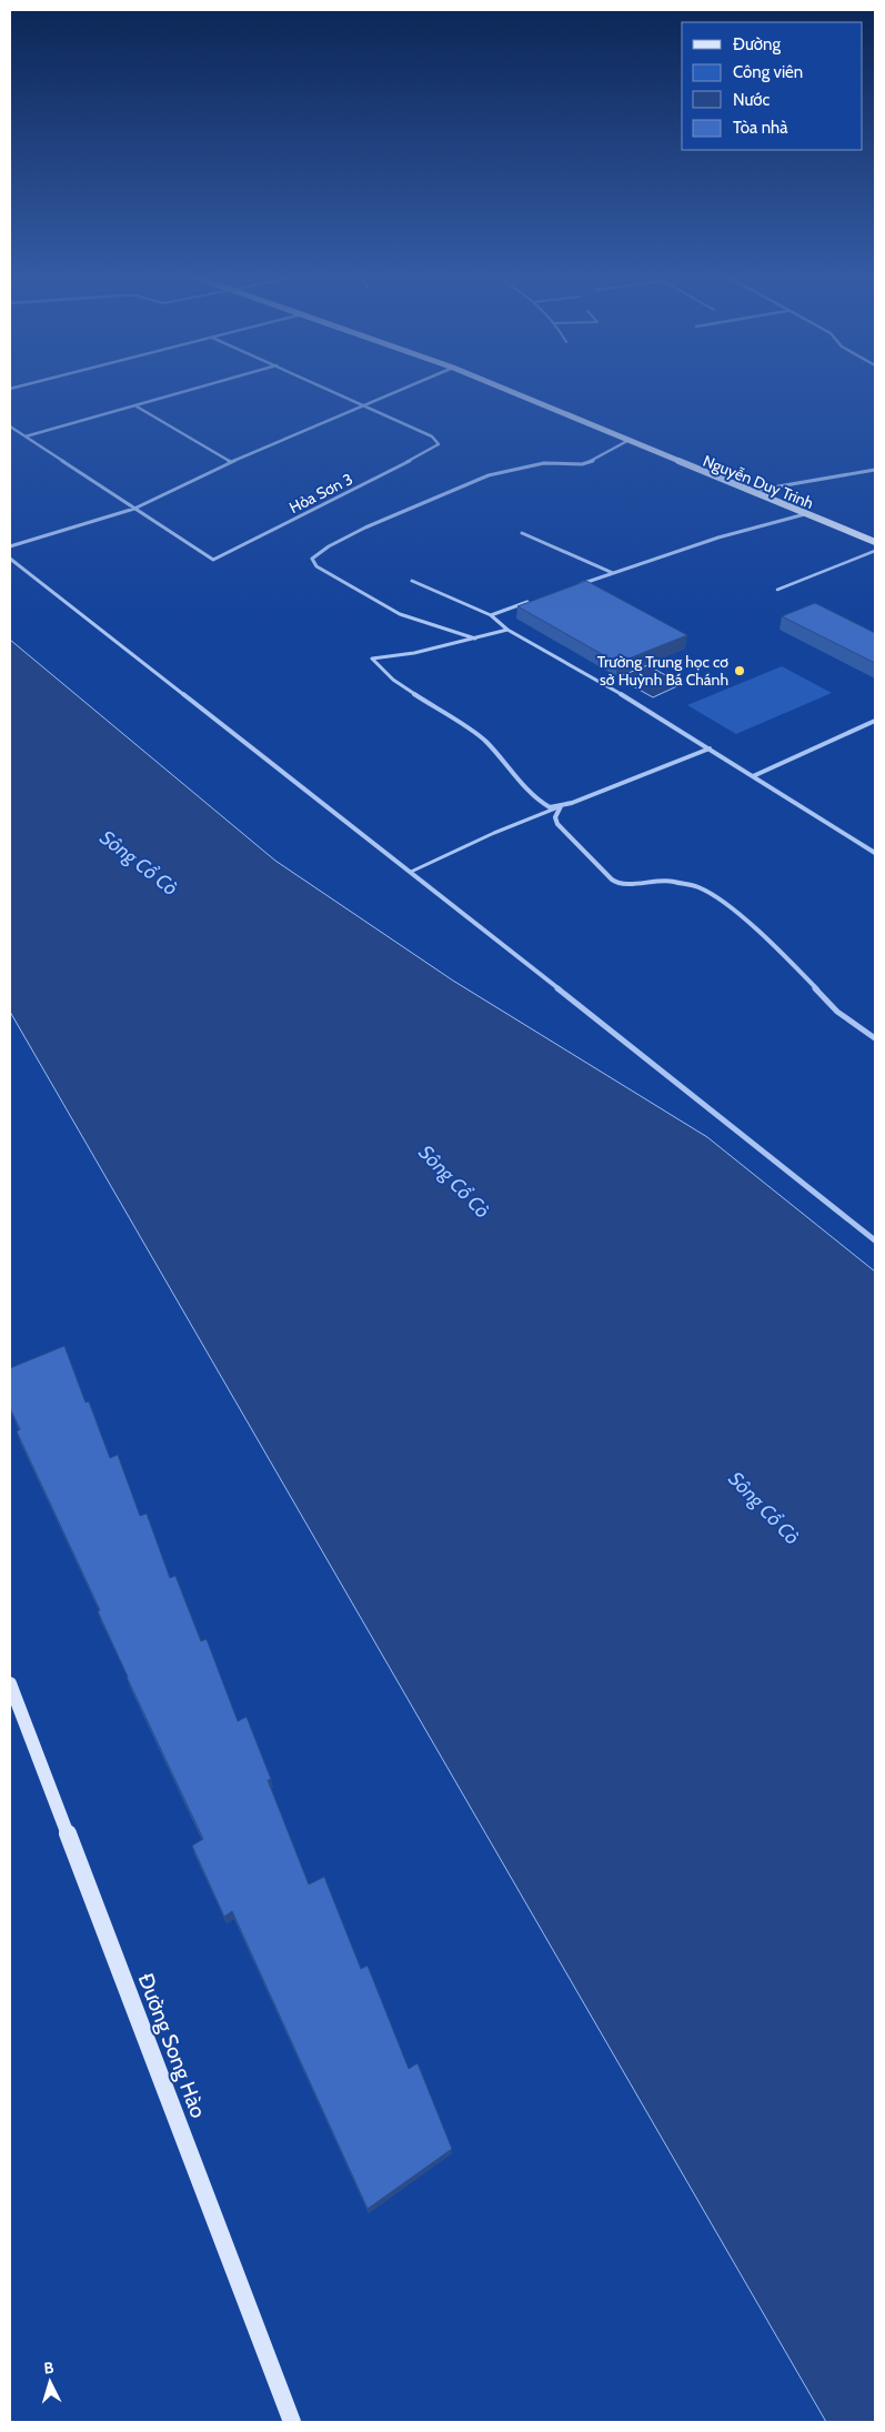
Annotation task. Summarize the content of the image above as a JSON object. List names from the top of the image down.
{
  "streets": {
    "street": ["Nguyễn Duy Trinh", "Hỏa Sơn 3", "Đường Song Hào"]
  },
  "water": ["Sông Cổ Cò"],
  "places": ["Trường Trung học cơ sở Huỳnh Bá Chánh"],
  "legend": [
    "Đường",
    "Công viên",
    "Nước",
    "Tòa nhà"
  ],
  "north": "top"
}
